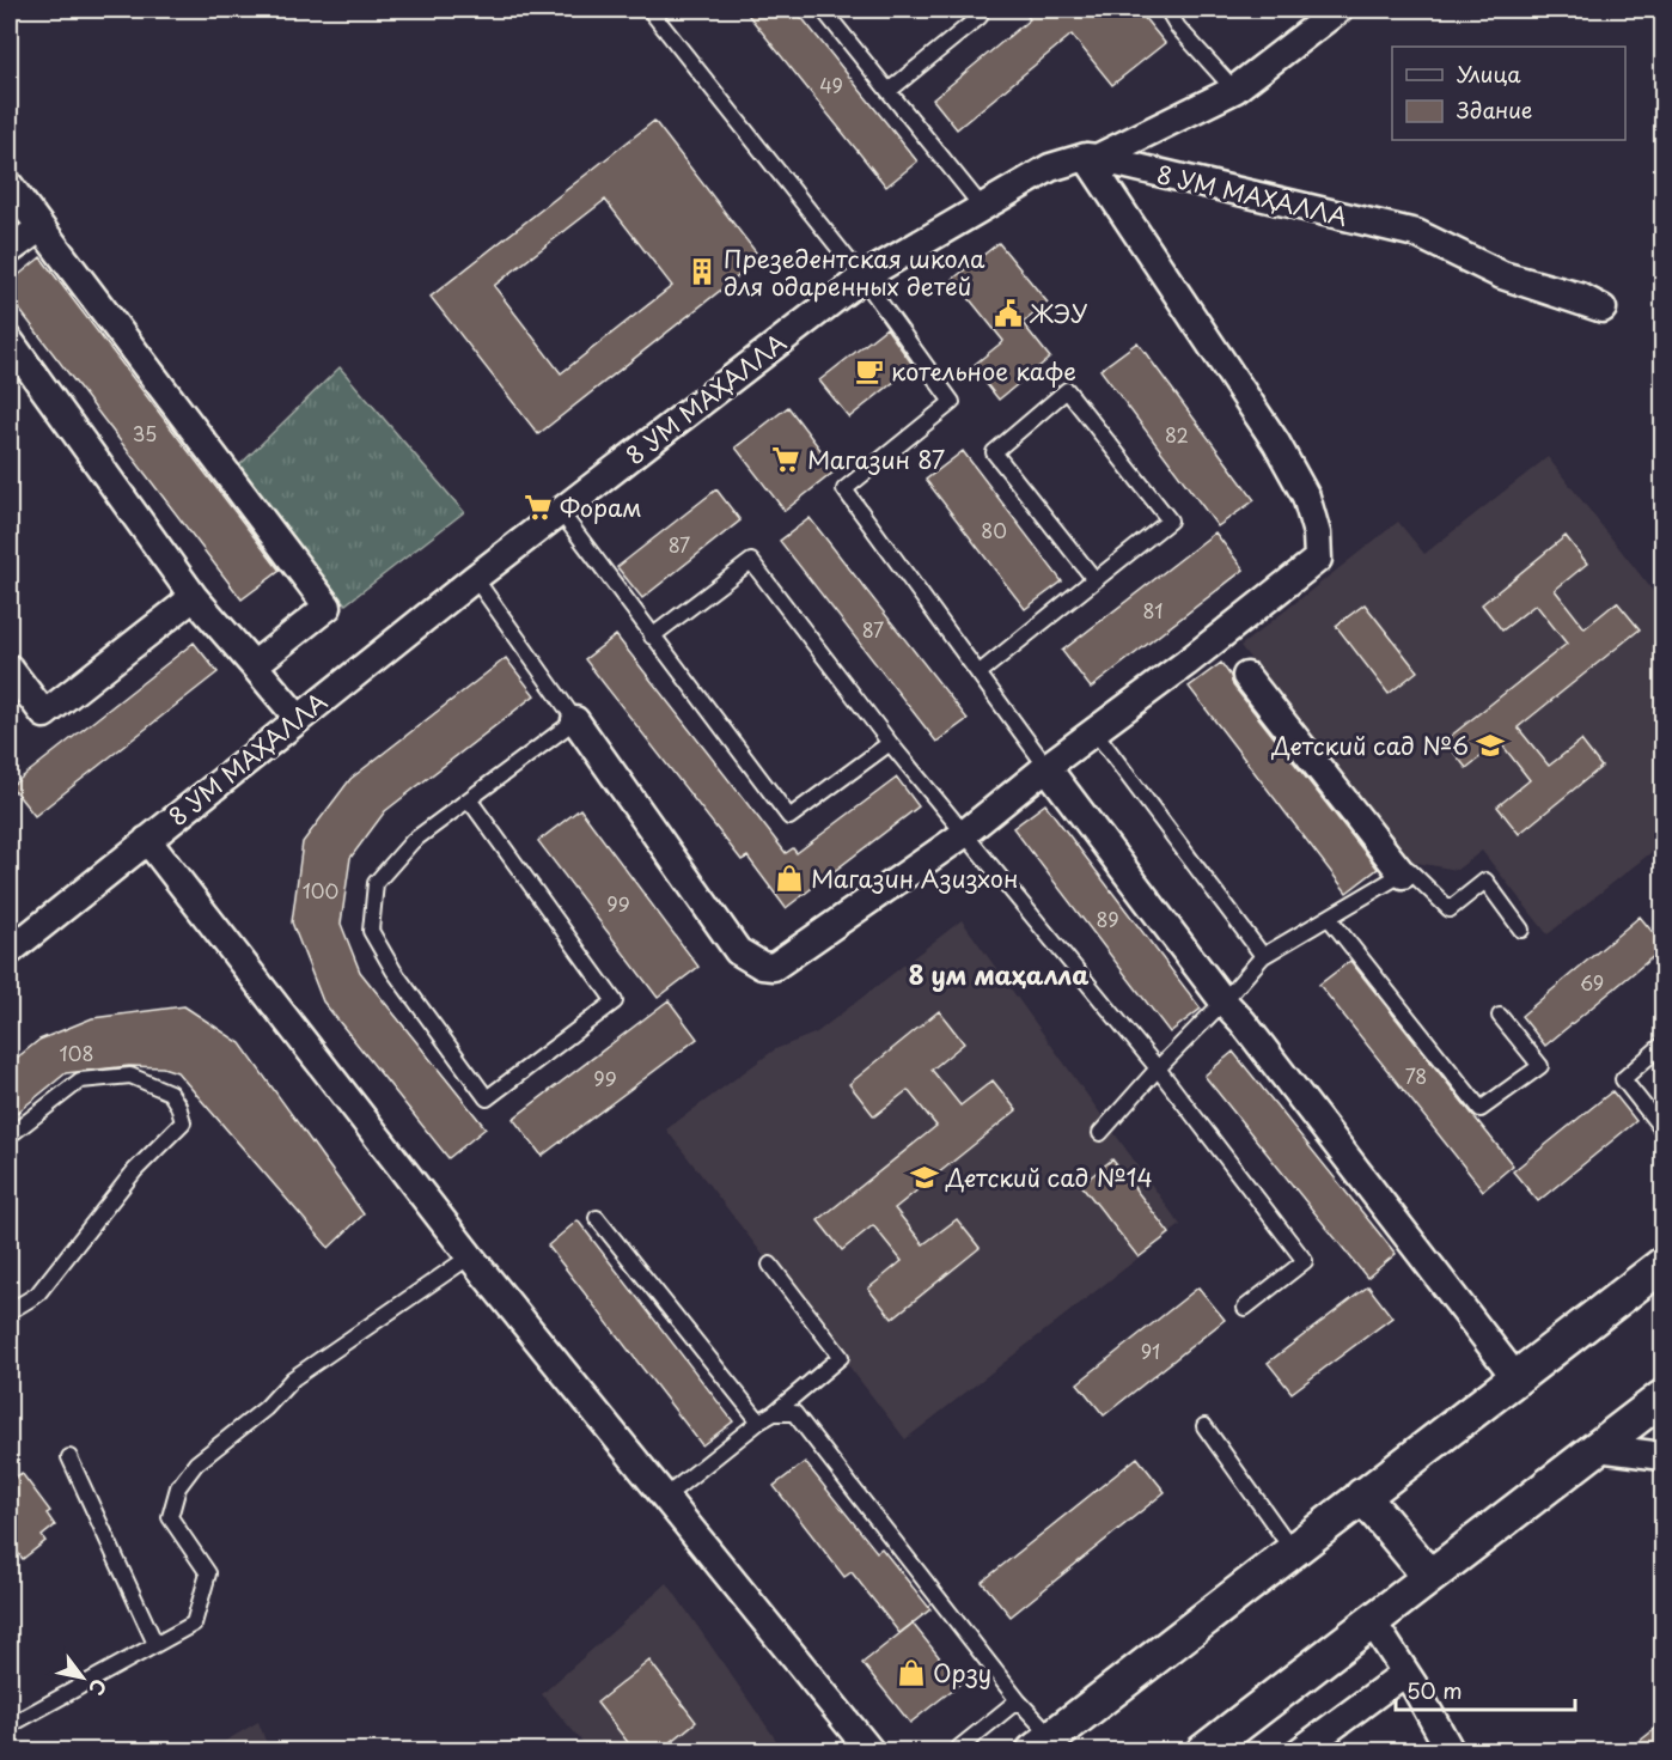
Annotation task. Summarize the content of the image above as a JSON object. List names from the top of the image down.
{
  "streets": {
    "street": ["8 УМ МАҲАЛЛА"]
  },
  "districts": ["8 ум маҳалла"],
  "places": {
    "building": ["Презедентская школа для одаренных детей"],
    "public building": ["ЖЭУ"],
    "cafe": ["котельное кафе"],
    "supermarket": ["Магазин 87", "Форам"],
    "school or university": ["Детский сад №6", "Детский сад №14"],
    "shop": ["Магазин Азизхон", "Орзу"]
  },
  "house_numbers": [
    "49",
    "35",
    "82",
    "80",
    "87",
    "81",
    "87",
    "100",
    "99",
    "89",
    "69",
    "108",
    "78",
    "99",
    "91"
  ],
  "legend": ["Улица", "Здание"],
  "scale_bar": "50 m",
  "north": "bottom right"
}
